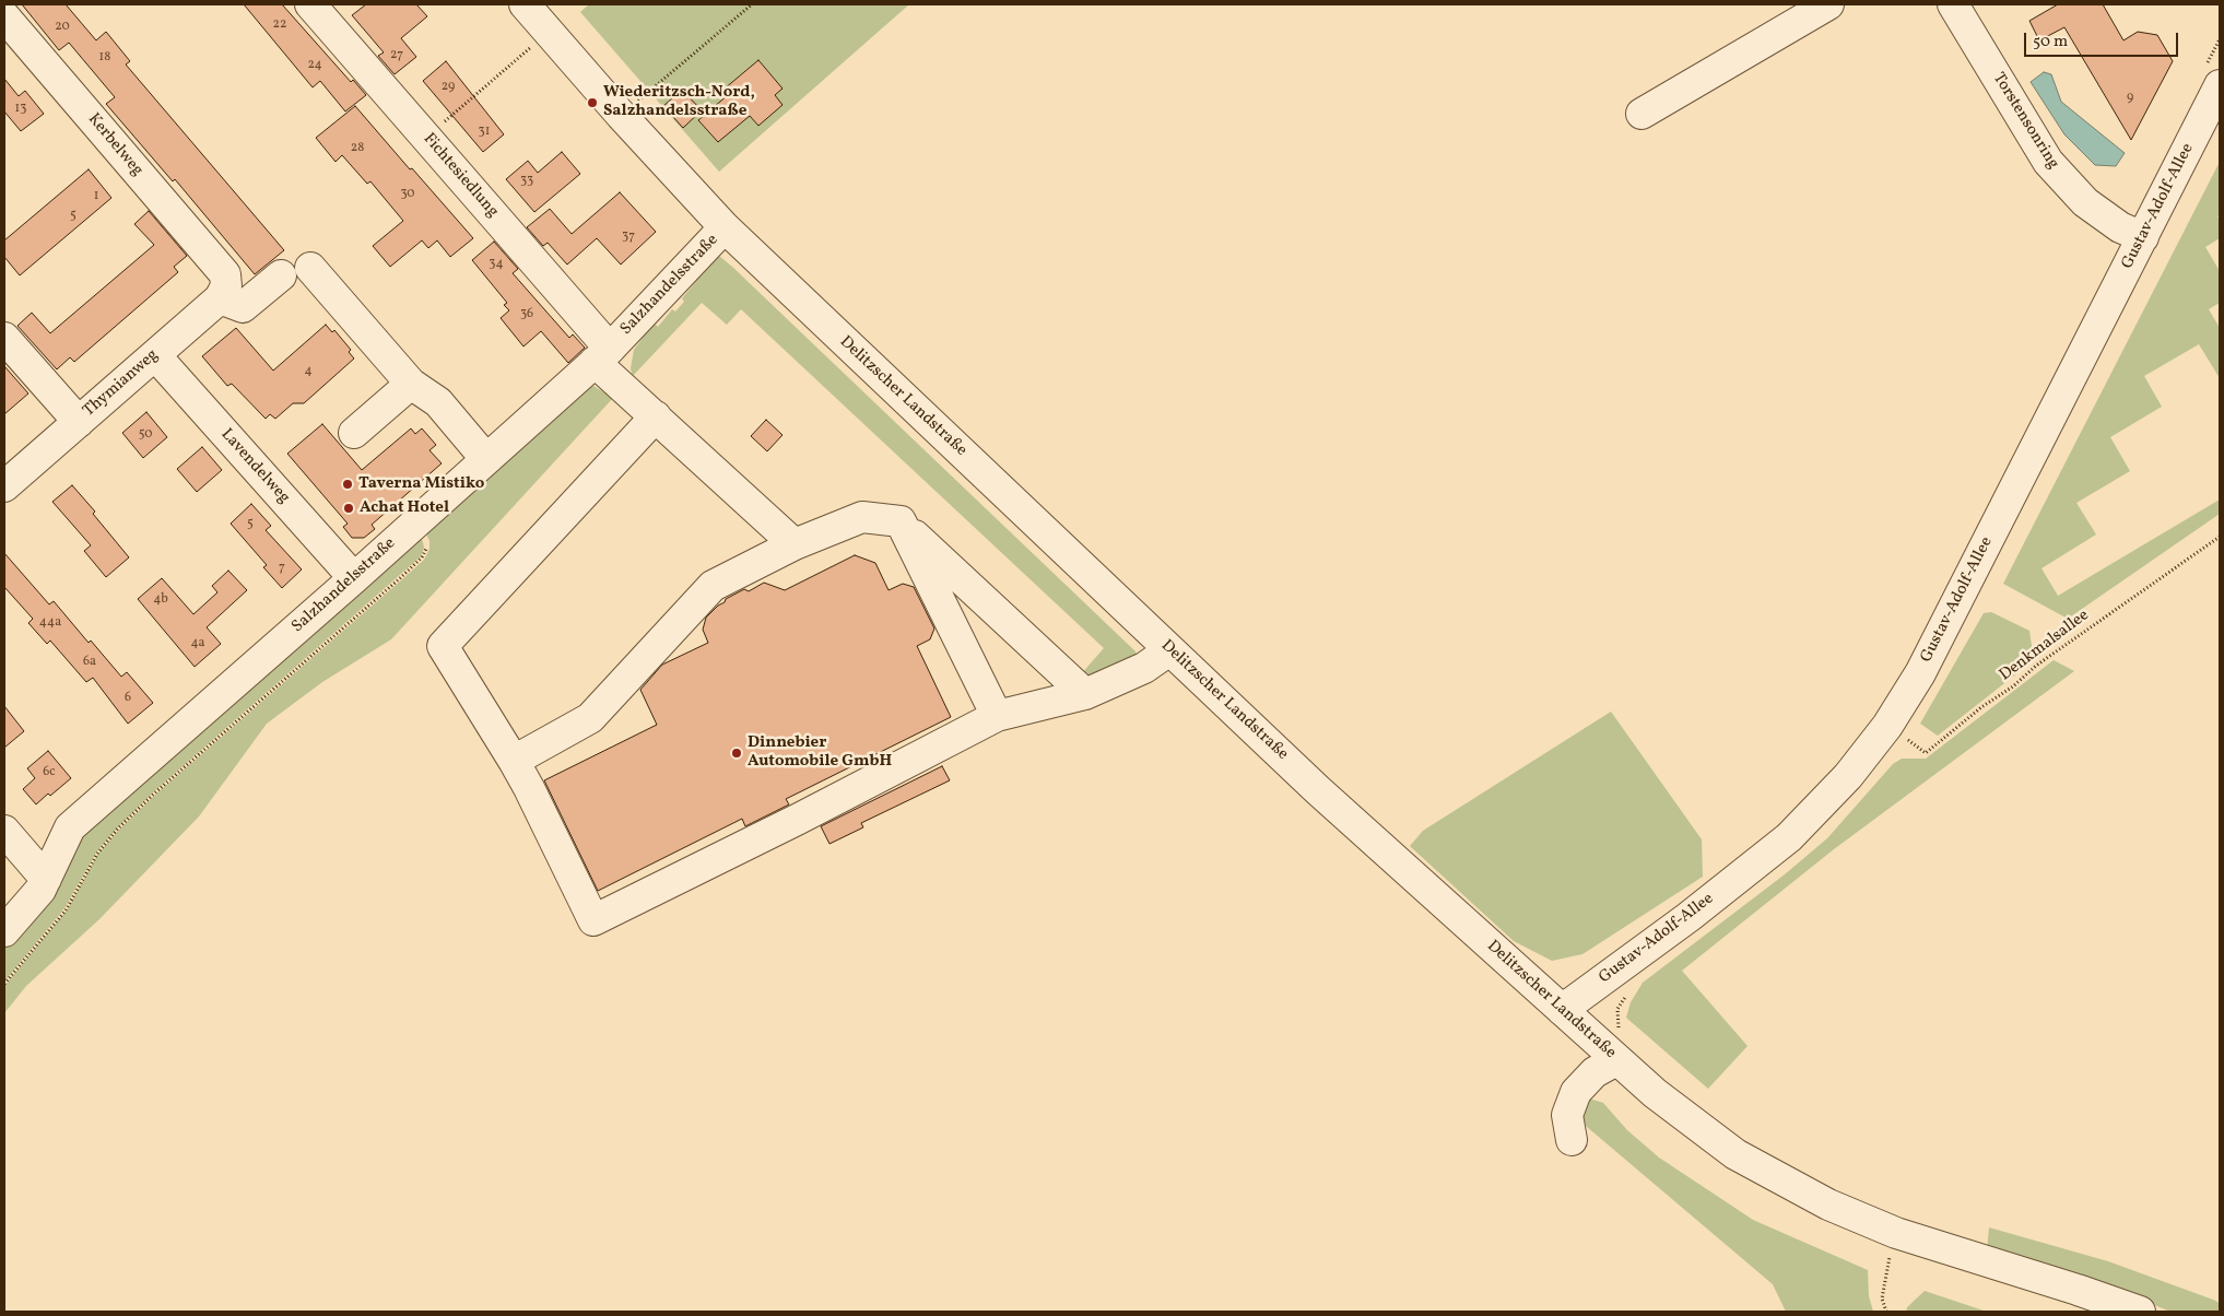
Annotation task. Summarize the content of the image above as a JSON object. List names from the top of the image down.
{
  "streets": {
    "street": [
      "Torstensonring",
      "Kerbelweg",
      "Fichtesiedlung",
      "Gustav-Adolf-Allee",
      "Salzhandelsstraße",
      "Thymianweg",
      "Delitzscher Landstraße",
      "Lavendelweg"
    ],
    "path": ["Denkmalsallee"]
  },
  "crossings": [
    ["Torstensonring", "Gustav-Adolf-Allee"],
    ["Kerbelweg", "Thymianweg"],
    ["Fichtesiedlung", "Salzhandelsstraße"],
    ["Gustav-Adolf-Allee", "Delitzscher Landstraße"],
    ["Gustav-Adolf-Allee", "Denkmalsallee"],
    ["Salzhandelsstraße", "Delitzscher Landstraße"],
    ["Salzhandelsstraße", "Lavendelweg"],
    ["Thymianweg", "Lavendelweg"]
  ],
  "places": [
    "Wiederitzsch-Nord, Salzhandelsstraße",
    "Taverna Mistiko",
    "Achat Hotel",
    "Dinnebier Automobile GmbH"
  ],
  "house_numbers": [
    "22",
    "20",
    "27",
    "18",
    "24",
    "29",
    "9",
    "13",
    "31",
    "28",
    "33",
    "30",
    "1",
    "5",
    "37",
    "34",
    "36",
    "4",
    "50",
    "5",
    "7",
    "4b",
    "44a",
    "4a",
    "6a",
    "6",
    "6c"
  ],
  "scale_bar": "50 m"
}
